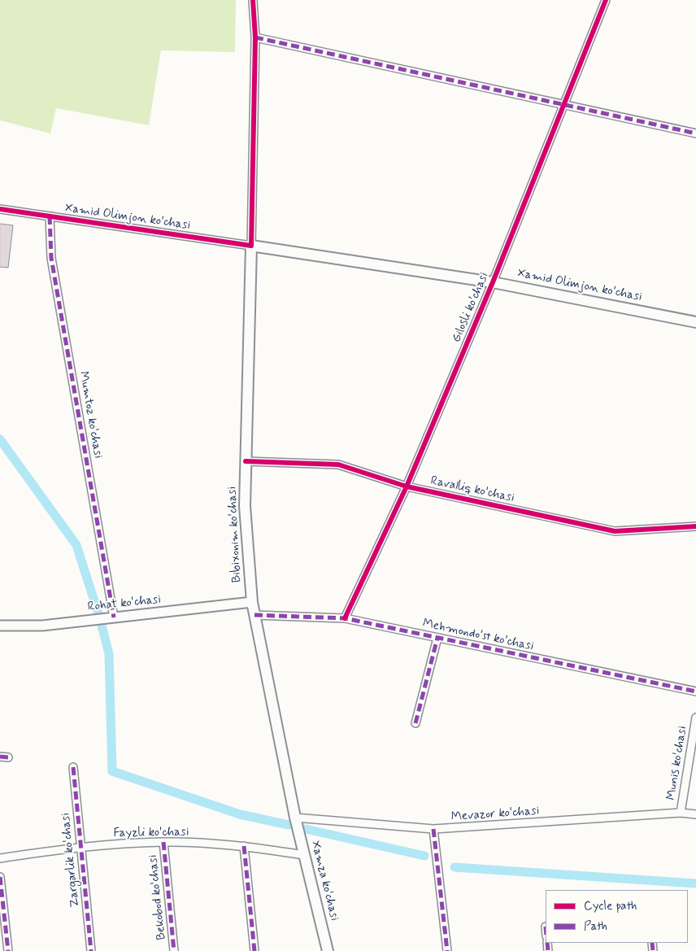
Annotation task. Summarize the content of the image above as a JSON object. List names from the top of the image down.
{
  "streets": {
    "main road": ["Xamid Olimjon ko'chasi", "Bibixonim ko'chasi", "Xamza ko'chasi"],
    "street": [
      "Gilosli ko'chasi",
      "Mumtoz ko'chasi",
      "Ravalliq ko'chasi",
      "Rohat ko'chasi",
      "Mehmondo'st ko'chasi",
      "Munis ko'chasi",
      "Mevazor ko'chasi",
      "Fayzli ko'chasi",
      "Zargarlik ko'chasi",
      "Bekobod ko'chasi"
    ]
  },
  "crossings": [
    ["Xamid Olimjon ko'chasi", "Gilosli ko'chasi"],
    ["Xamid Olimjon ko'chasi", "Mumtoz ko'chasi"],
    ["Xamid Olimjon ko'chasi", "Bibixonim ko'chasi"],
    ["Gilosli ko'chasi", "Ravalliq ko'chasi"],
    ["Gilosli ko'chasi", "Mehmondo'st ko'chasi"],
    ["Mumtoz ko'chasi", "Rohat ko'chasi"],
    ["Ravalliq ko'chasi", "Bibixonim ko'chasi"],
    ["Bibixonim ko'chasi", "Rohat ko'chasi"],
    ["Bibixonim ko'chasi", "Mehmondo'st ko'chasi"],
    ["Bibixonim ko'chasi", "Mevazor ko'chasi"],
    ["Bibixonim ko'chasi", "Xamza ko'chasi"],
    ["Munis ko'chasi", "Mevazor ko'chasi"],
    ["Mevazor ko'chasi", "Xamza ko'chasi"],
    ["Fayzli ko'chasi", "Zargarlik ko'chasi"],
    ["Fayzli ko'chasi", "Xamza ko'chasi"],
    ["Fayzli ko'chasi", "Bekobod ko'chasi"]
  ],
  "legend": ["Cycle path", "Path"]
}
